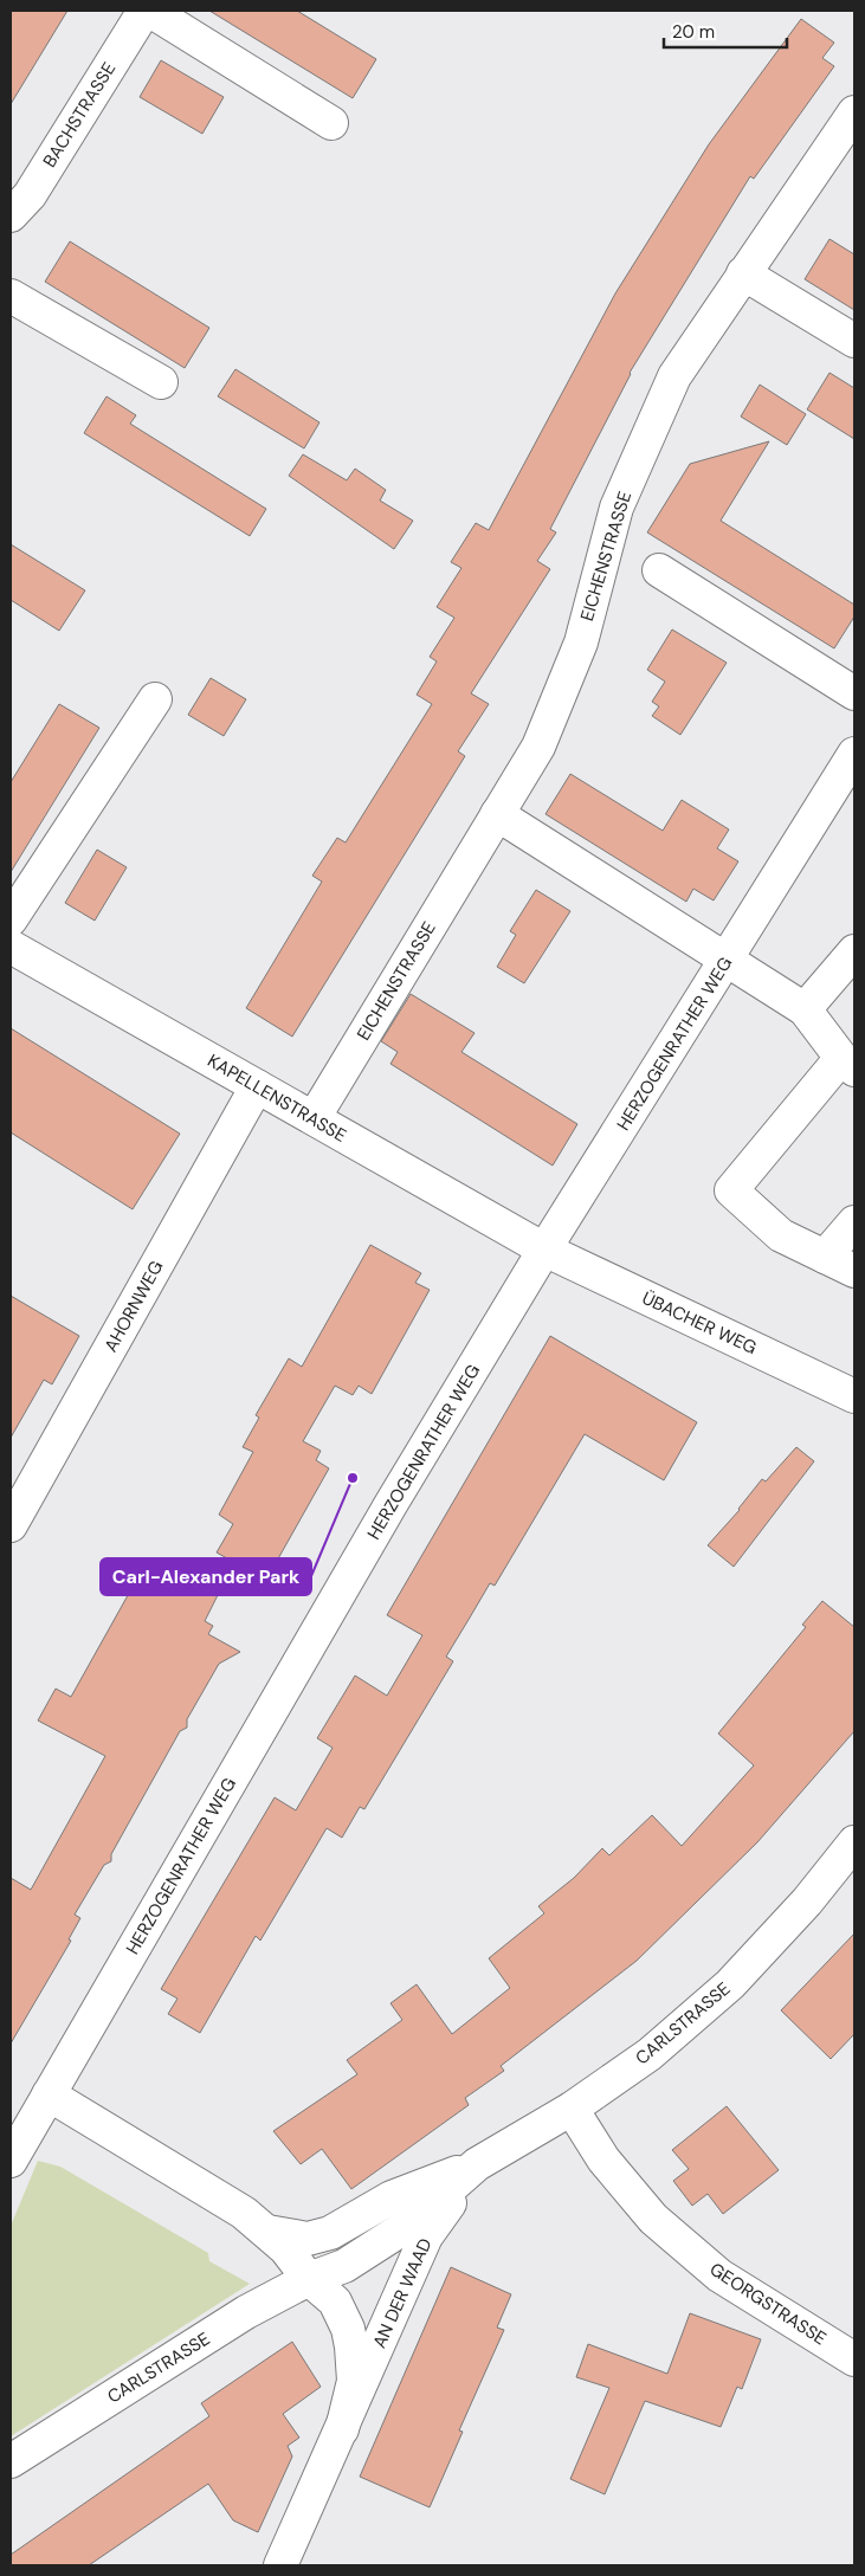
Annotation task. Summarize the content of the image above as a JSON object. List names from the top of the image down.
{
  "streets": {
    "street": [
      "BACHSTRASSE",
      "EICHENSTRASSE",
      "HERZOGENRATHER WEG",
      "KAPELLENSTRASSE",
      "AHORNWEG",
      "ÜBACHER WEG",
      "CARLSTRASSE",
      "AN DER WAAD",
      "GEORGSTRASSE"
    ]
  },
  "crossings": [
    ["EICHENSTRASSE", "KAPELLENSTRASSE"],
    ["HERZOGENRATHER WEG", "KAPELLENSTRASSE"],
    ["HERZOGENRATHER WEG", "ÜBACHER WEG"],
    ["HERZOGENRATHER WEG", "CARLSTRASSE"],
    ["KAPELLENSTRASSE", "AHORNWEG"],
    ["KAPELLENSTRASSE", "ÜBACHER WEG"],
    ["CARLSTRASSE", "AN DER WAAD"],
    ["CARLSTRASSE", "GEORGSTRASSE"]
  ],
  "places": ["Carl-Alexander Park"],
  "scale_bar": "20 m"
}
